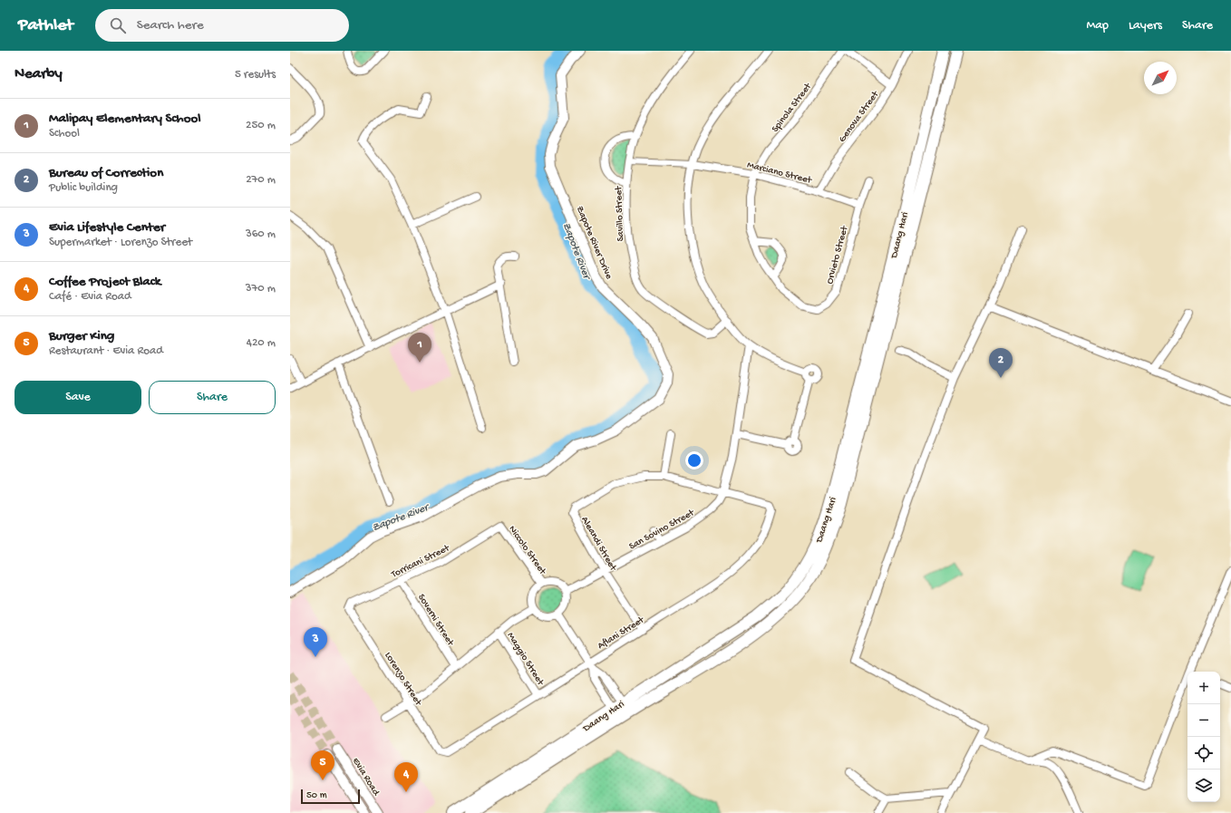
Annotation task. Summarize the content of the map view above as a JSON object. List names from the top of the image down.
{
  "streets": {
    "main road": ["Daang Hari"],
    "street": [
      "Spinola Street",
      "Genova Street",
      "Marciano Street",
      "Savillo Street",
      "Zapote River Drive",
      "Orvieto Street",
      "San Sovino Street",
      "Aleandi Street",
      "Niccolo Street",
      "Torricani Street",
      "Soverni Street",
      "Aflani Street",
      "Maggio Street",
      "Lorenzo Street",
      "Evia Road"
    ]
  },
  "crossings": [
    ["Spinola Street", "Marciano Street"],
    ["Spinola Street", "Orvieto Street"],
    ["Genova Street", "Marciano Street"],
    ["Marciano Street", "Orvieto Street"],
    ["San Sovino Street", "Aleandi Street"],
    ["San Sovino Street", "Niccolo Street"],
    ["Aleandi Street", "Aflani Street"],
    ["Niccolo Street", "Torricani Street"],
    ["Torricani Street", "Soverni Street"],
    ["Torricani Street", "Lorenzo Street"],
    ["Aflani Street", "Maggio Street"],
    ["Aflani Street", "Lorenzo Street"]
  ],
  "water": ["Zapote River"],
  "scale_bar": "50 m",
  "north": "top right",
  "page": {
    "header": "Pathlet",
    "search": "Search here",
    "nav": ["Map", "Layers", "Share"],
    "heading": ["Nearby", "5 results"],
    "list": [
      {
        "mark": "1",
        "name": "Malipay Elementary School",
        "note": "School",
        "value": "250 m"
      },
      {
        "mark": "2",
        "name": "Bureau of Correction",
        "note": "Public building",
        "value": "270 m"
      },
      {
        "mark": "3",
        "name": "Evia Lifestyle Center",
        "note": "Supermarket · Lorenzo Street",
        "value": "360 m"
      },
      {
        "mark": "4",
        "name": "Coffee Project Black",
        "note": "Café · Evia Road",
        "value": "370 m"
      },
      {
        "mark": "5",
        "name": "Burger King",
        "note": "Restaurant · Evia Road",
        "value": "420 m"
      }
    ],
    "pins": [
      "1",
      "2",
      "3",
      "5",
      "4"
    ],
    "buttons": ["Save", "Share"],
    "map_buttons": ["+", "−"],
    "scale": "50 m"
  }
}
